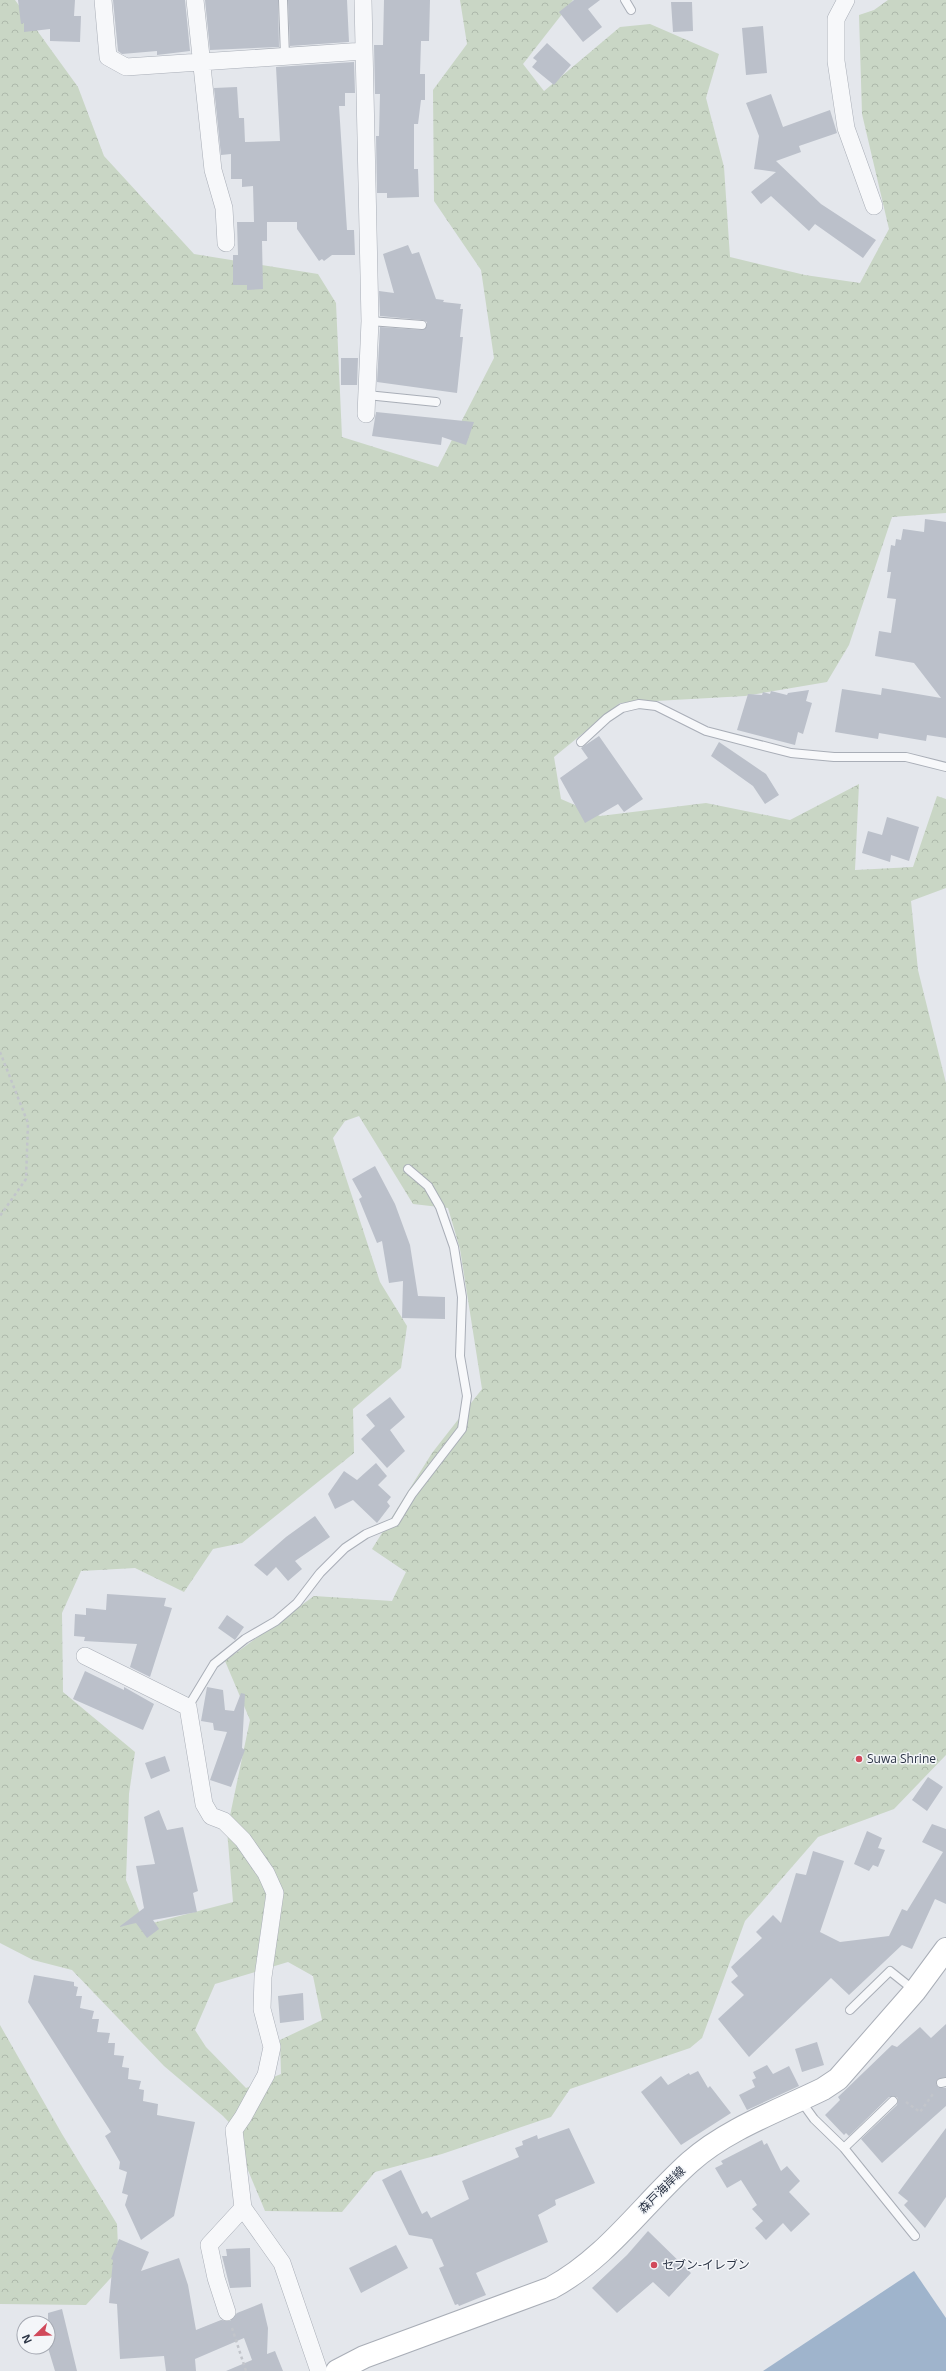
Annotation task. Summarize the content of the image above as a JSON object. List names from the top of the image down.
{
  "streets": {
    "main road": ["森戸海岸線"]
  },
  "places": ["Suwa Shrine", "セブン-イレブン"],
  "north": "bottom left"
}
